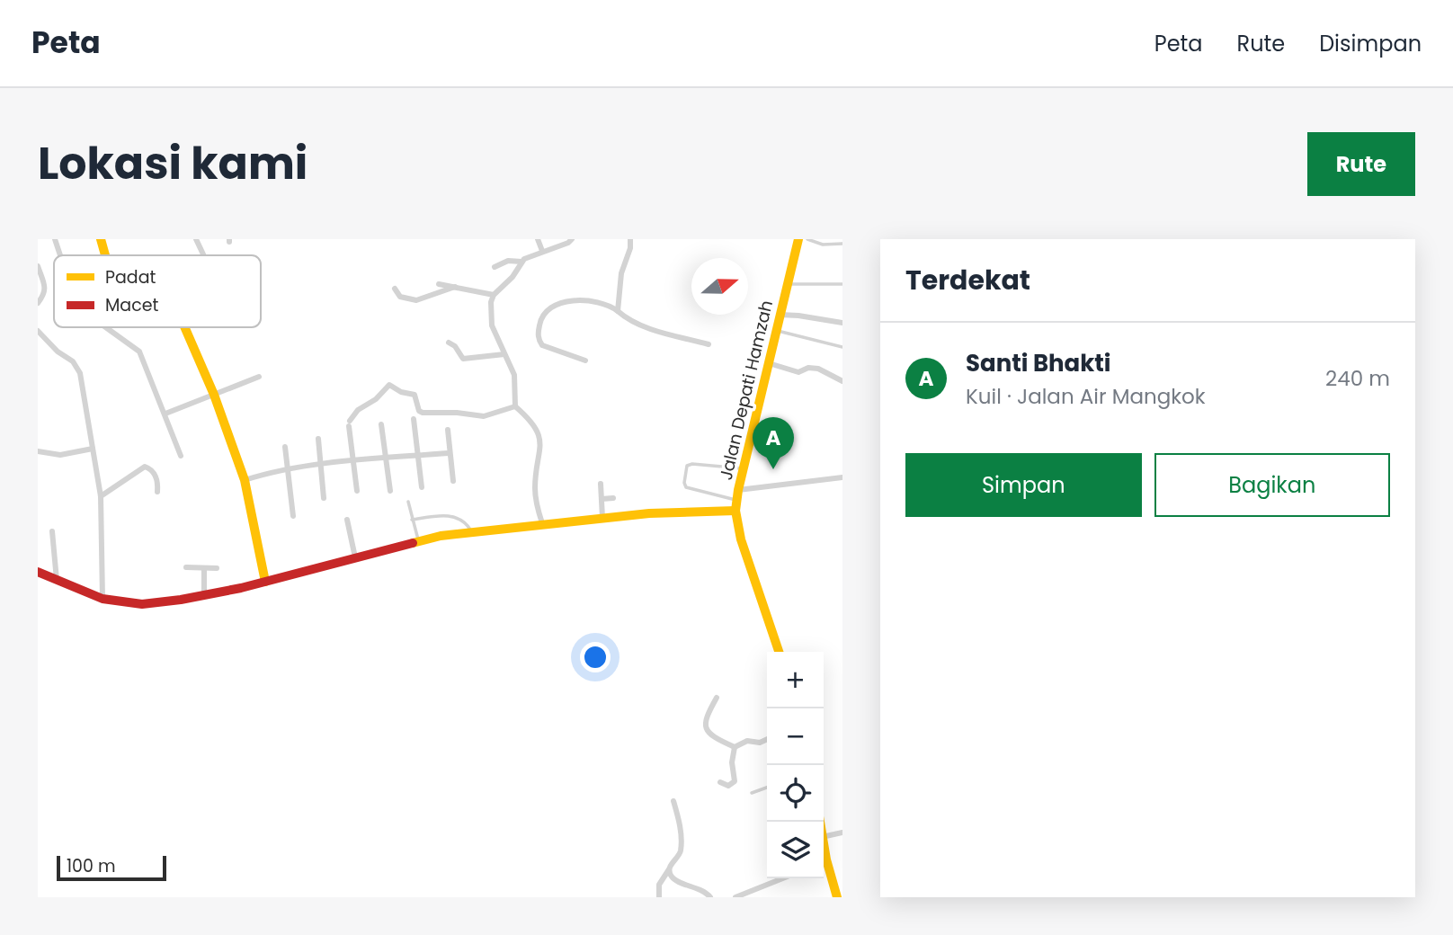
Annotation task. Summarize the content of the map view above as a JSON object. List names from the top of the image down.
{
  "streets": {
    "street": ["Jalan Depati Hamzah"]
  },
  "legend": ["Padat", "Macet"],
  "scale_bar": "100 m",
  "north": "right",
  "page": {
    "header": "Peta",
    "nav": ["Peta", "Rute", "Disimpan"],
    "title": "Lokasi kami",
    "buttons": [
      "Rute",
      ["Simpan", "Bagikan"]
    ],
    "heading": "Terdekat",
    "list": [
      {
        "mark": "A",
        "name": "Santi Bhakti",
        "note": "Kuil · Jalan Air Mangkok",
        "value": "240 m"
      }
    ],
    "pins": "A",
    "map_buttons": ["+", "−"],
    "scale": "100 m"
  }
}
